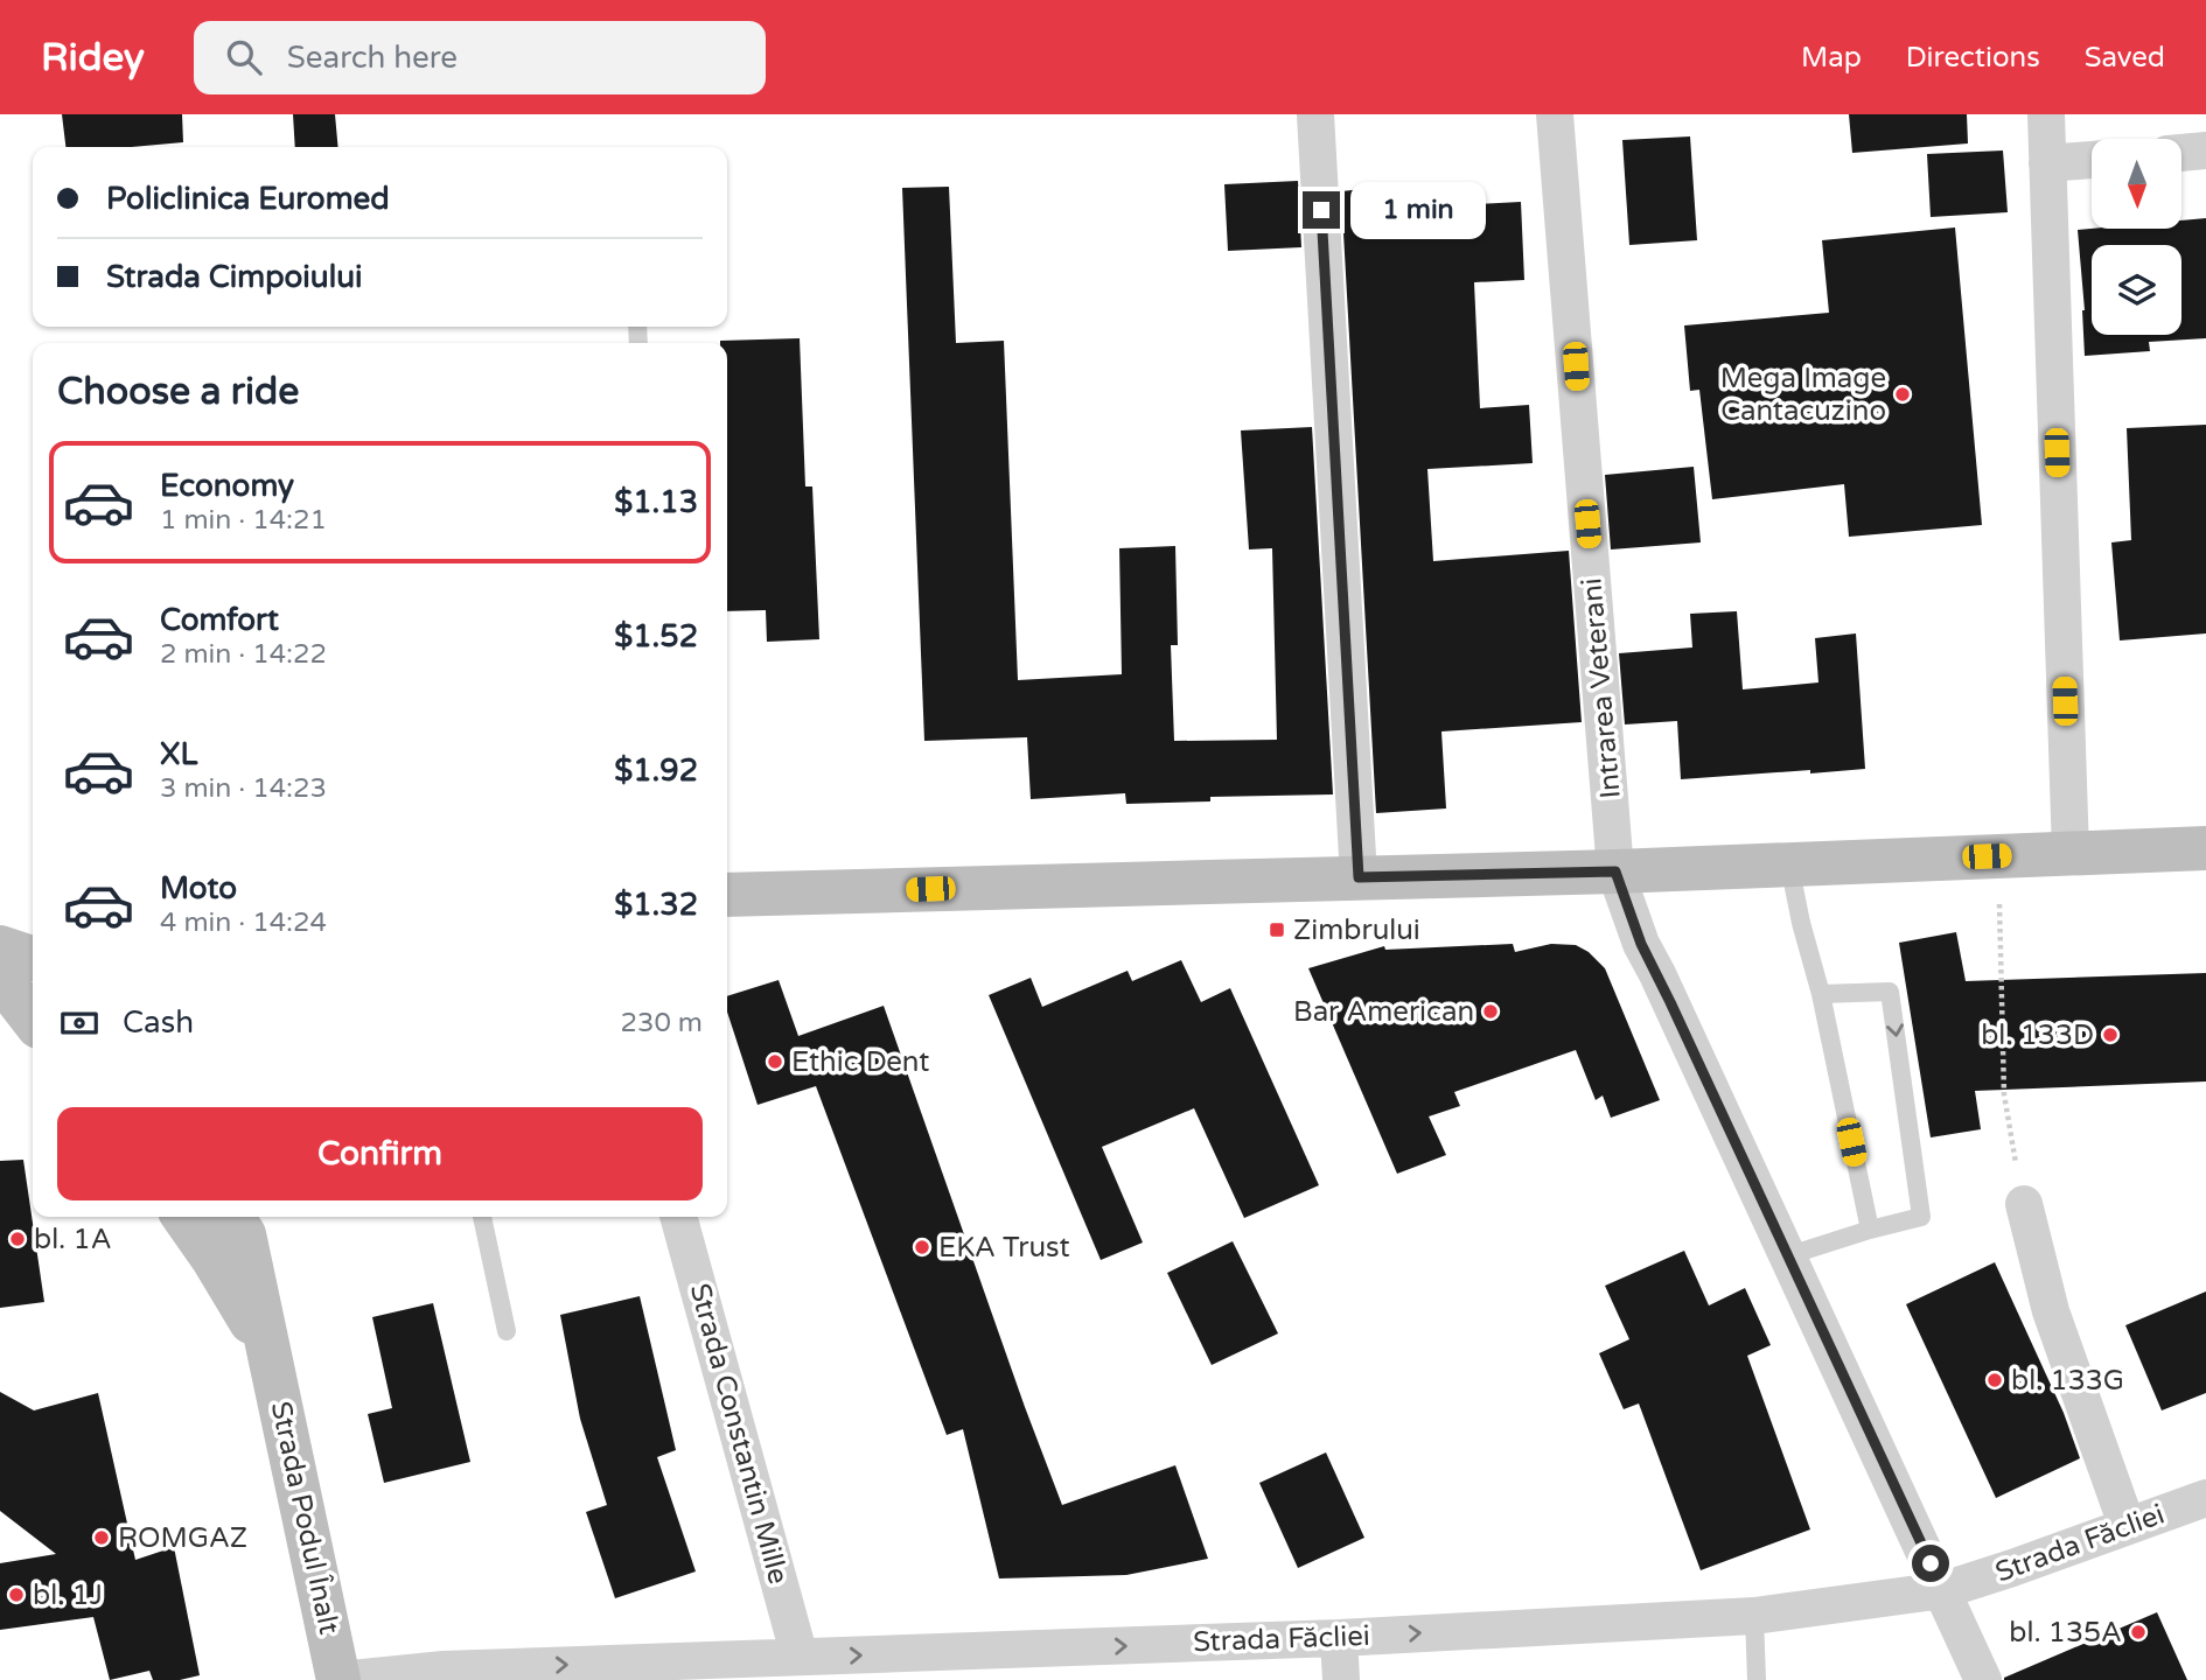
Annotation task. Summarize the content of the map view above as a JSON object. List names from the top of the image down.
{
  "streets": {
    "main road": ["Strada Podul Înalt"],
    "street": ["Intrarea Veterani", "Strada Constantin Mille", "Strada Făcliei"]
  },
  "crossings": [
    ["Intrarea Veterani", "Strada Făcliei"],
    ["Strada Constantin Mille", "Strada Făcliei"],
    ["Strada Podul Înalt", "Strada Făcliei"]
  ],
  "one_way": ["Strada Făcliei"],
  "places": {
    "other": [
      "Mega Image Cantacuzino",
      "Bar American",
      "bl. 133D",
      "Ethic Dent",
      "bl. 1A",
      "EKA Trust",
      "bl. 133G",
      "ROMGAZ",
      "bl. 1J",
      "bl. 135A"
    ],
    "transit": ["Zimbrului"]
  },
  "north": "bottom",
  "page": {
    "header": "Ridey",
    "search": "Search here",
    "nav": ["Map", "Directions", "Saved"],
    "banner": ["Policlinica Euromed", "Strada Cimpoiului"],
    "bubble": "1 min",
    "heading": "Choose a ride",
    "list": [
      {
        "name": "Economy",
        "note": "1 min · 14:21",
        "value": "$1.13"
      },
      {
        "name": "Comfort",
        "note": "2 min · 14:22",
        "value": "$1.52"
      },
      {
        "name": "XL",
        "note": "3 min · 14:23",
        "value": "$1.92"
      },
      {
        "name": "Moto",
        "note": "4 min · 14:24",
        "value": "$1.32"
      }
    ],
    "pay": ["Cash", "230 m"],
    "buttons": "Confirm"
  }
}
